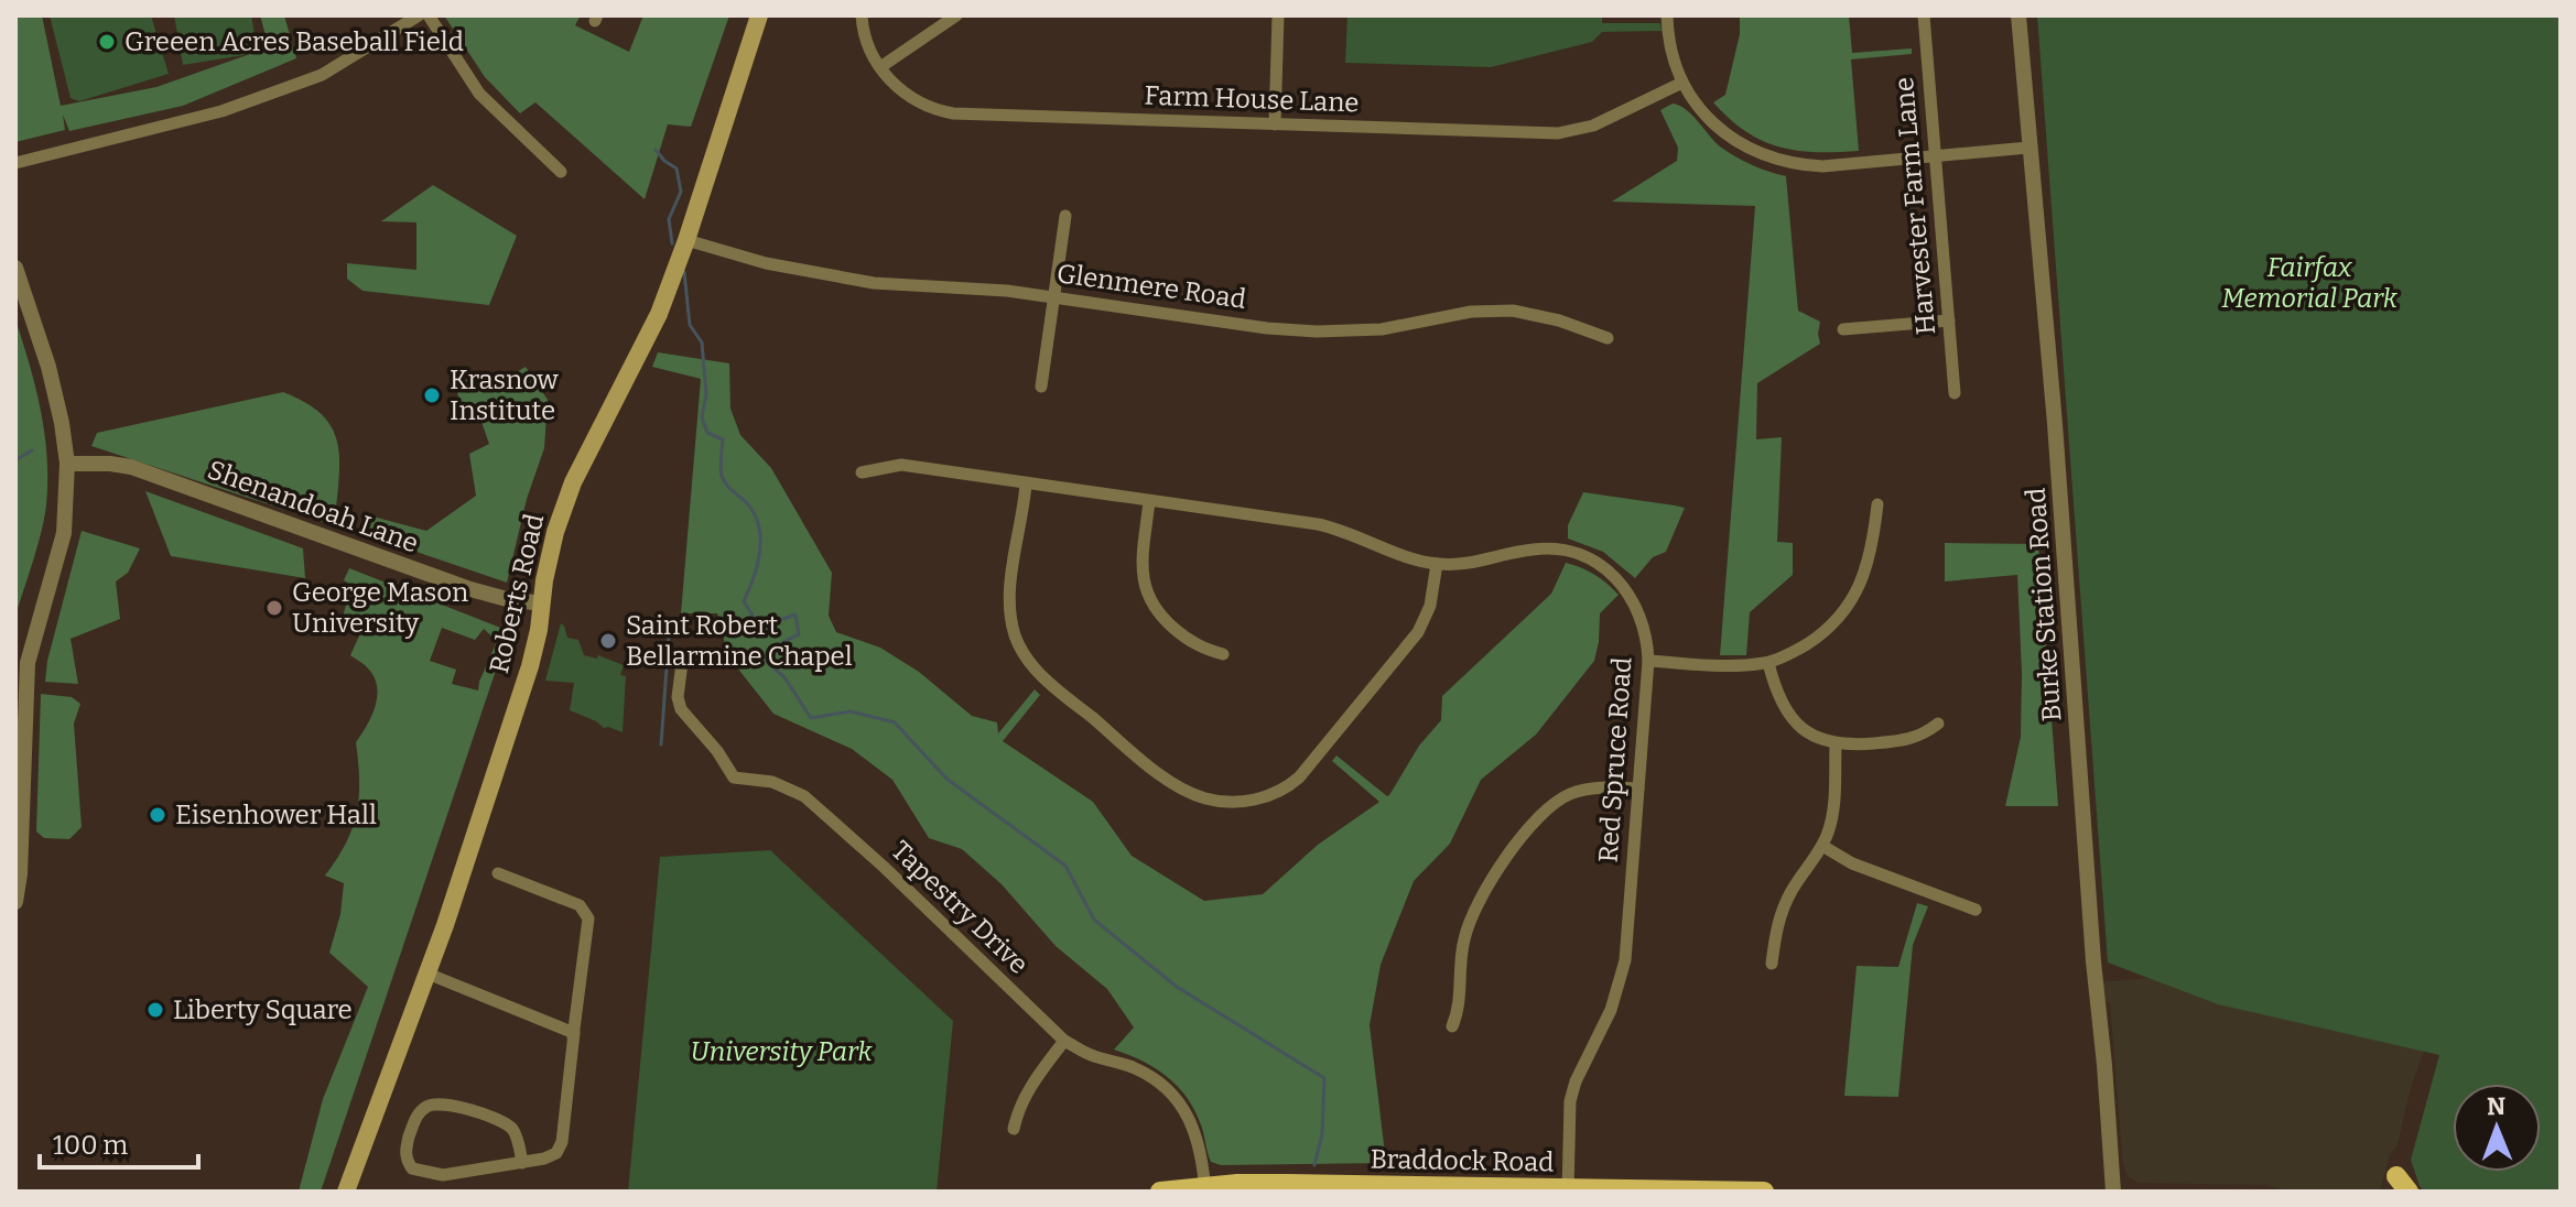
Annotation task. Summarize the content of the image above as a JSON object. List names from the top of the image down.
{
  "streets": {
    "main road": ["Roberts Road", "Braddock Road"],
    "street": [
      "Farm House Lane",
      "Harvester Farm Lane",
      "Glenmere Road",
      "Shenandoah Lane",
      "Burke Station Road",
      "Red Spruce Road",
      "Tapestry Drive"
    ]
  },
  "crossings": [
    ["Glenmere Road", "Roberts Road"],
    ["Shenandoah Lane", "Roberts Road"],
    ["Red Spruce Road", "Braddock Road"],
    ["Tapestry Drive", "Braddock Road"]
  ],
  "parks": ["Fairfax Memorial Park", "University Park"],
  "places": [
    "Greeen Acres Baseball Field",
    "Krasnow Institute",
    "George Mason University",
    "Saint Robert Bellarmine Chapel",
    "Eisenhower Hall",
    "Liberty Square"
  ],
  "scale_bar": "100 m",
  "north": "top"
}
